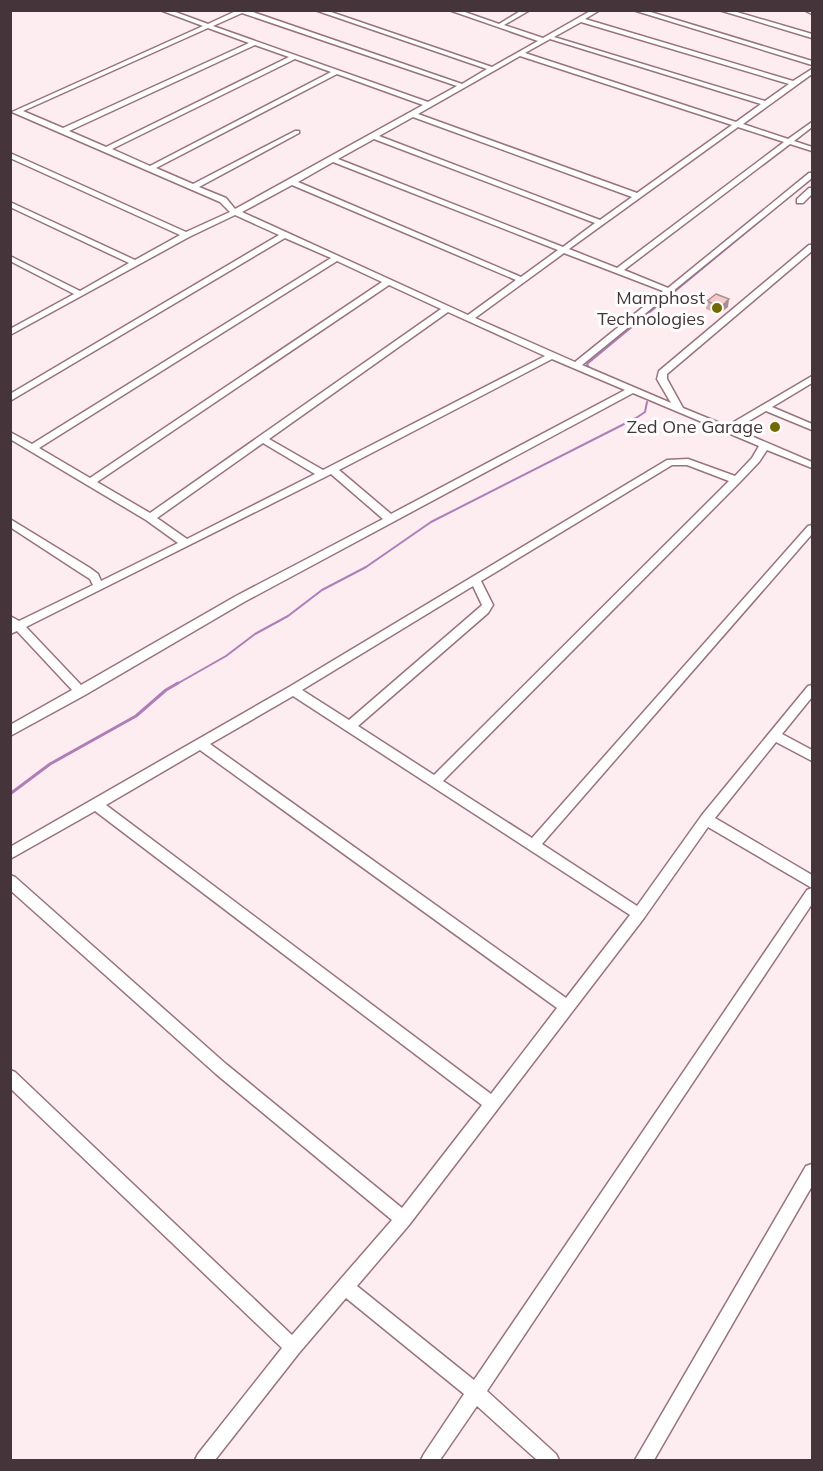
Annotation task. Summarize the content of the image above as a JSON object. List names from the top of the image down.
{
  "places": ["Mamphost Technologies", "Zed One Garage"]
}
